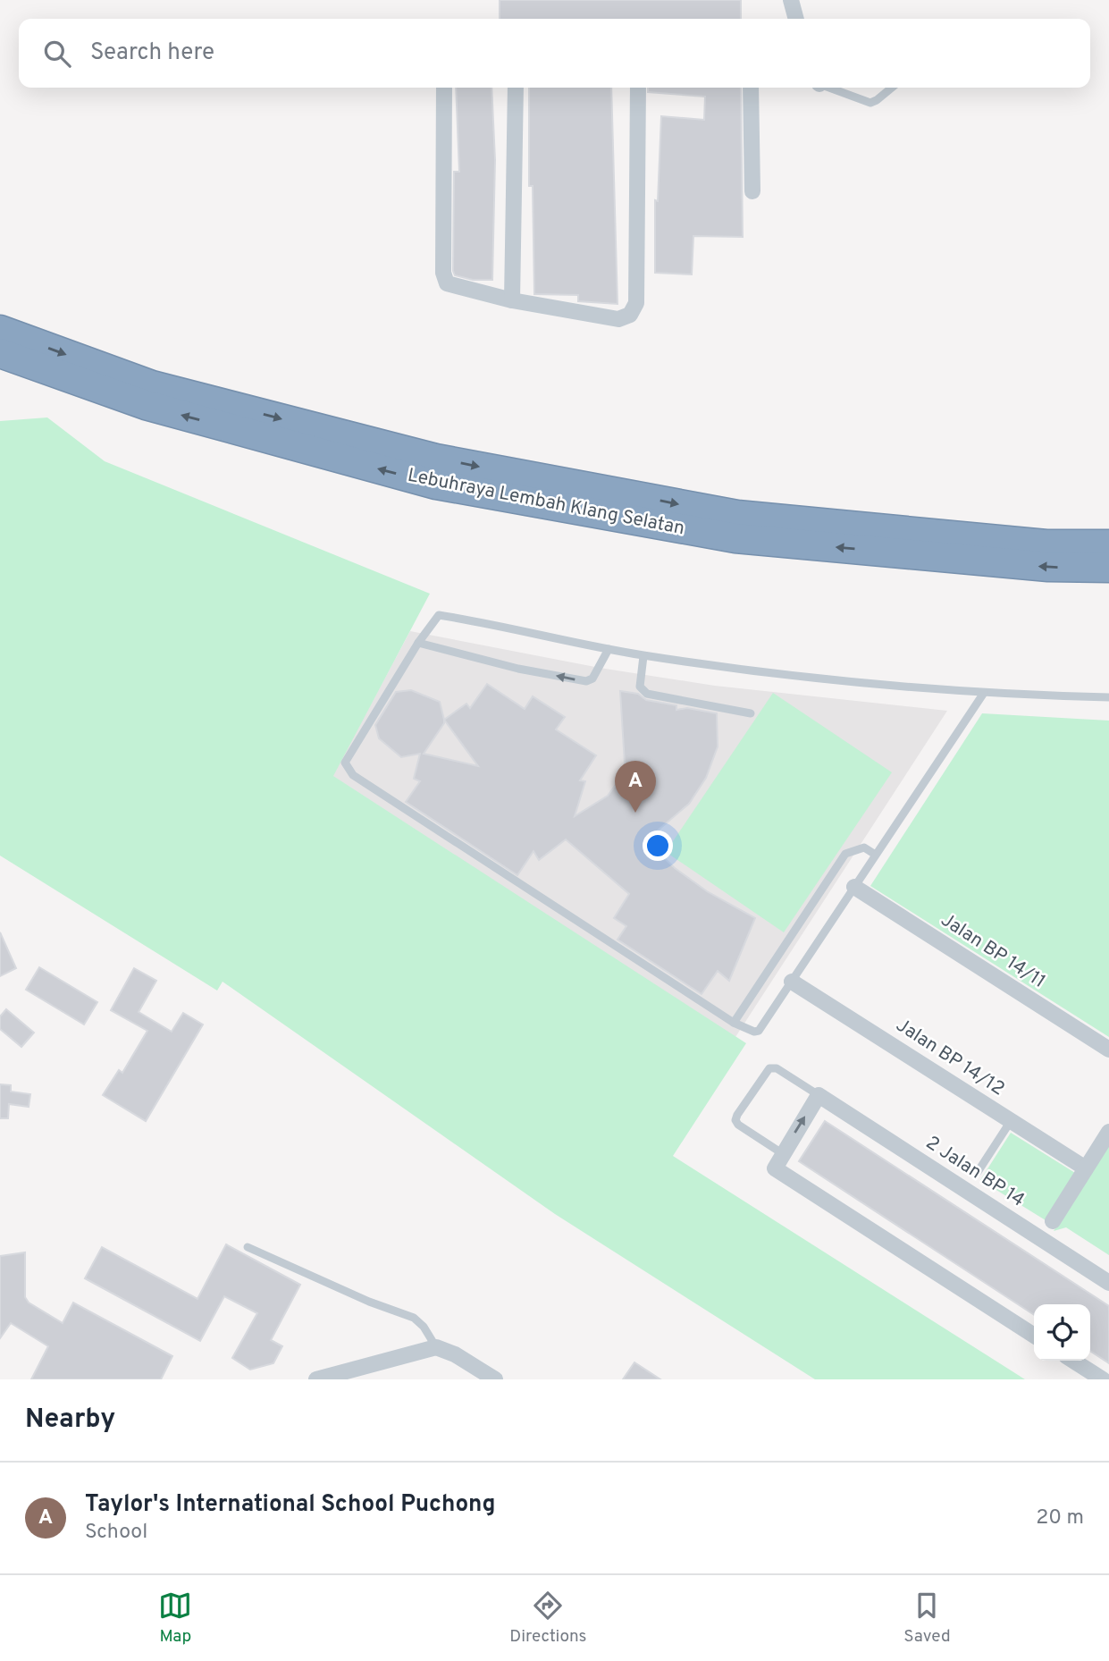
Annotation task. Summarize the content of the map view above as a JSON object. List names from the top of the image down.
{
  "streets": {
    "highway": ["Lebuhraya Lembah Klang Selatan"],
    "street": ["Jalan BP 14/11", "Jalan BP 14/12", "2 Jalan BP 14"]
  },
  "page": {
    "search": "Search here",
    "pins": "A",
    "heading": "Nearby",
    "list": [
      {
        "mark": "A",
        "name": "Taylor's International School Puchong",
        "note": "School",
        "value": "20 m"
      }
    ],
    "nav": ["Map", "Directions", "Saved"]
  }
}
